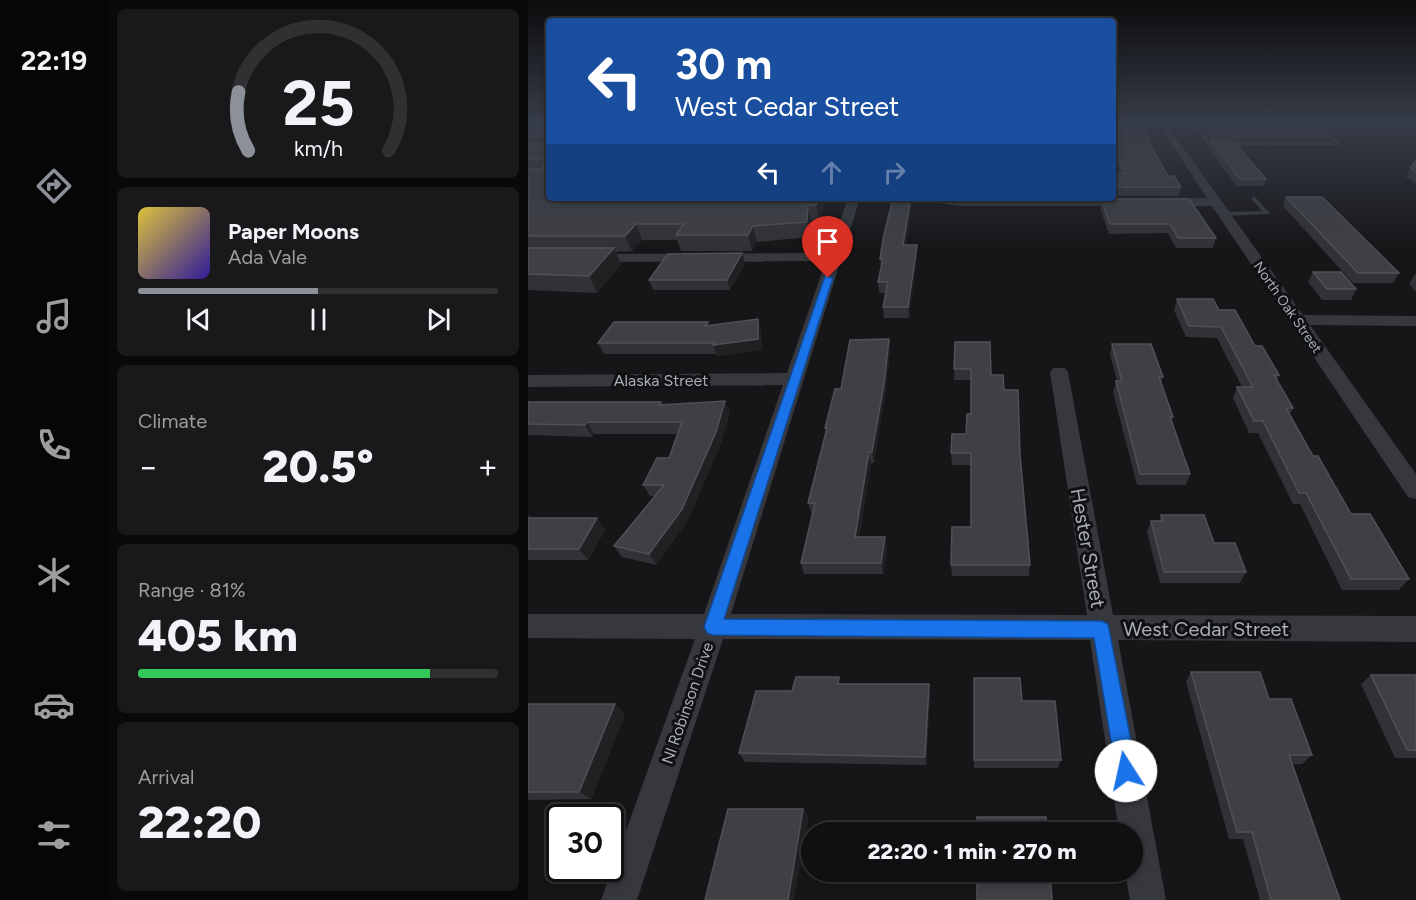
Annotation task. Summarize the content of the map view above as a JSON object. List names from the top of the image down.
{
  "streets": {
    "street": [
      "North Oak Street",
      "Alaska Street",
      "Hester Street",
      "West Cedar Street",
      "Nl Robinson Drive"
    ]
  },
  "crossings": [
    ["Alaska Street", "Nl Robinson Drive"],
    ["Hester Street", "West Cedar Street"],
    ["West Cedar Street", "Nl Robinson Drive"]
  ],
  "page": {
    "tabs": "22:19",
    "turn": ["30 m", "West Cedar Street"],
    "song": ["Paper Moons", "Ada Vale"],
    "tile": [
      "Climate",
      ["Range · 81%", "405 km"],
      ["Arrival", "22:20"]
    ],
    "heat": ["−", "20.5°", "+"],
    "limit": "30",
    "trip": "22:20 · 1 min · 270 m",
    "gauge": ["25", "km/h"]
  }
}
